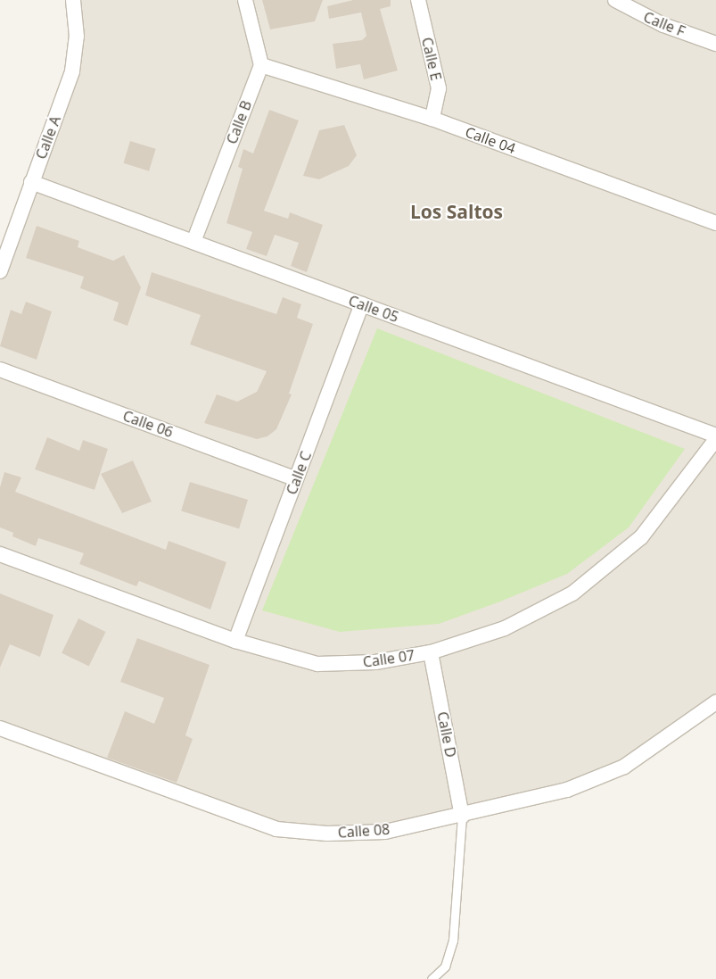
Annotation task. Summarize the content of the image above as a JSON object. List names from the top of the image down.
{
  "streets": {
    "street": [
      "Calle F",
      "Calle E",
      "Calle B",
      "Calle A",
      "Calle 04",
      "Calle 05",
      "Calle 06",
      "Calle C",
      "Calle 07",
      "Calle D",
      "Calle 08"
    ]
  },
  "crossings": [
    ["Calle E", "Calle 04"],
    ["Calle B", "Calle 04"],
    ["Calle B", "Calle 05"],
    ["Calle A", "Calle 05"],
    ["Calle 05", "Calle C"],
    ["Calle 06", "Calle C"],
    ["Calle C", "Calle 07"],
    ["Calle 07", "Calle D"],
    ["Calle D", "Calle 08"]
  ],
  "districts": ["Los Saltos"]
}
